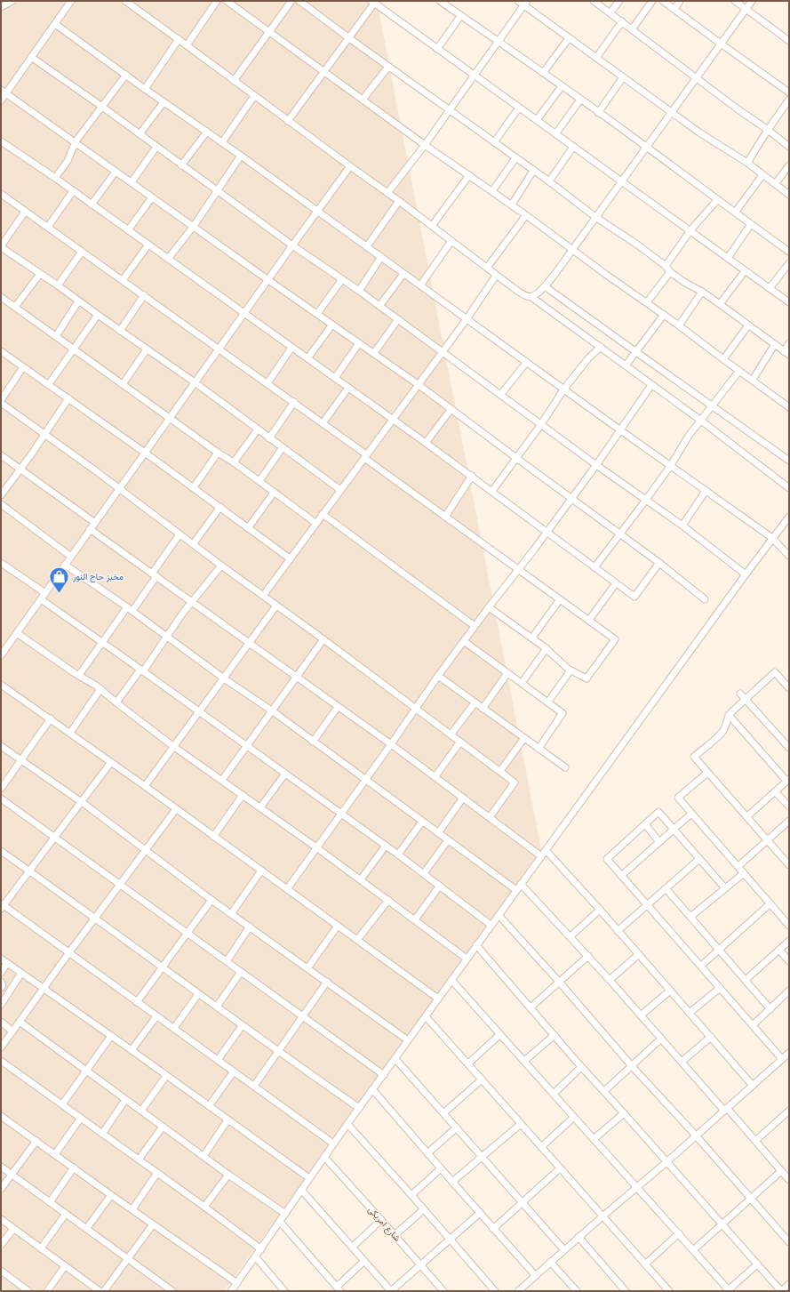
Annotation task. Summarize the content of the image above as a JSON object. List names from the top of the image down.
{
  "streets": {
    "street": ["شارع امريكى"]
  },
  "places": {
    "shop": ["مخبز حاج النور"]
  }
}
